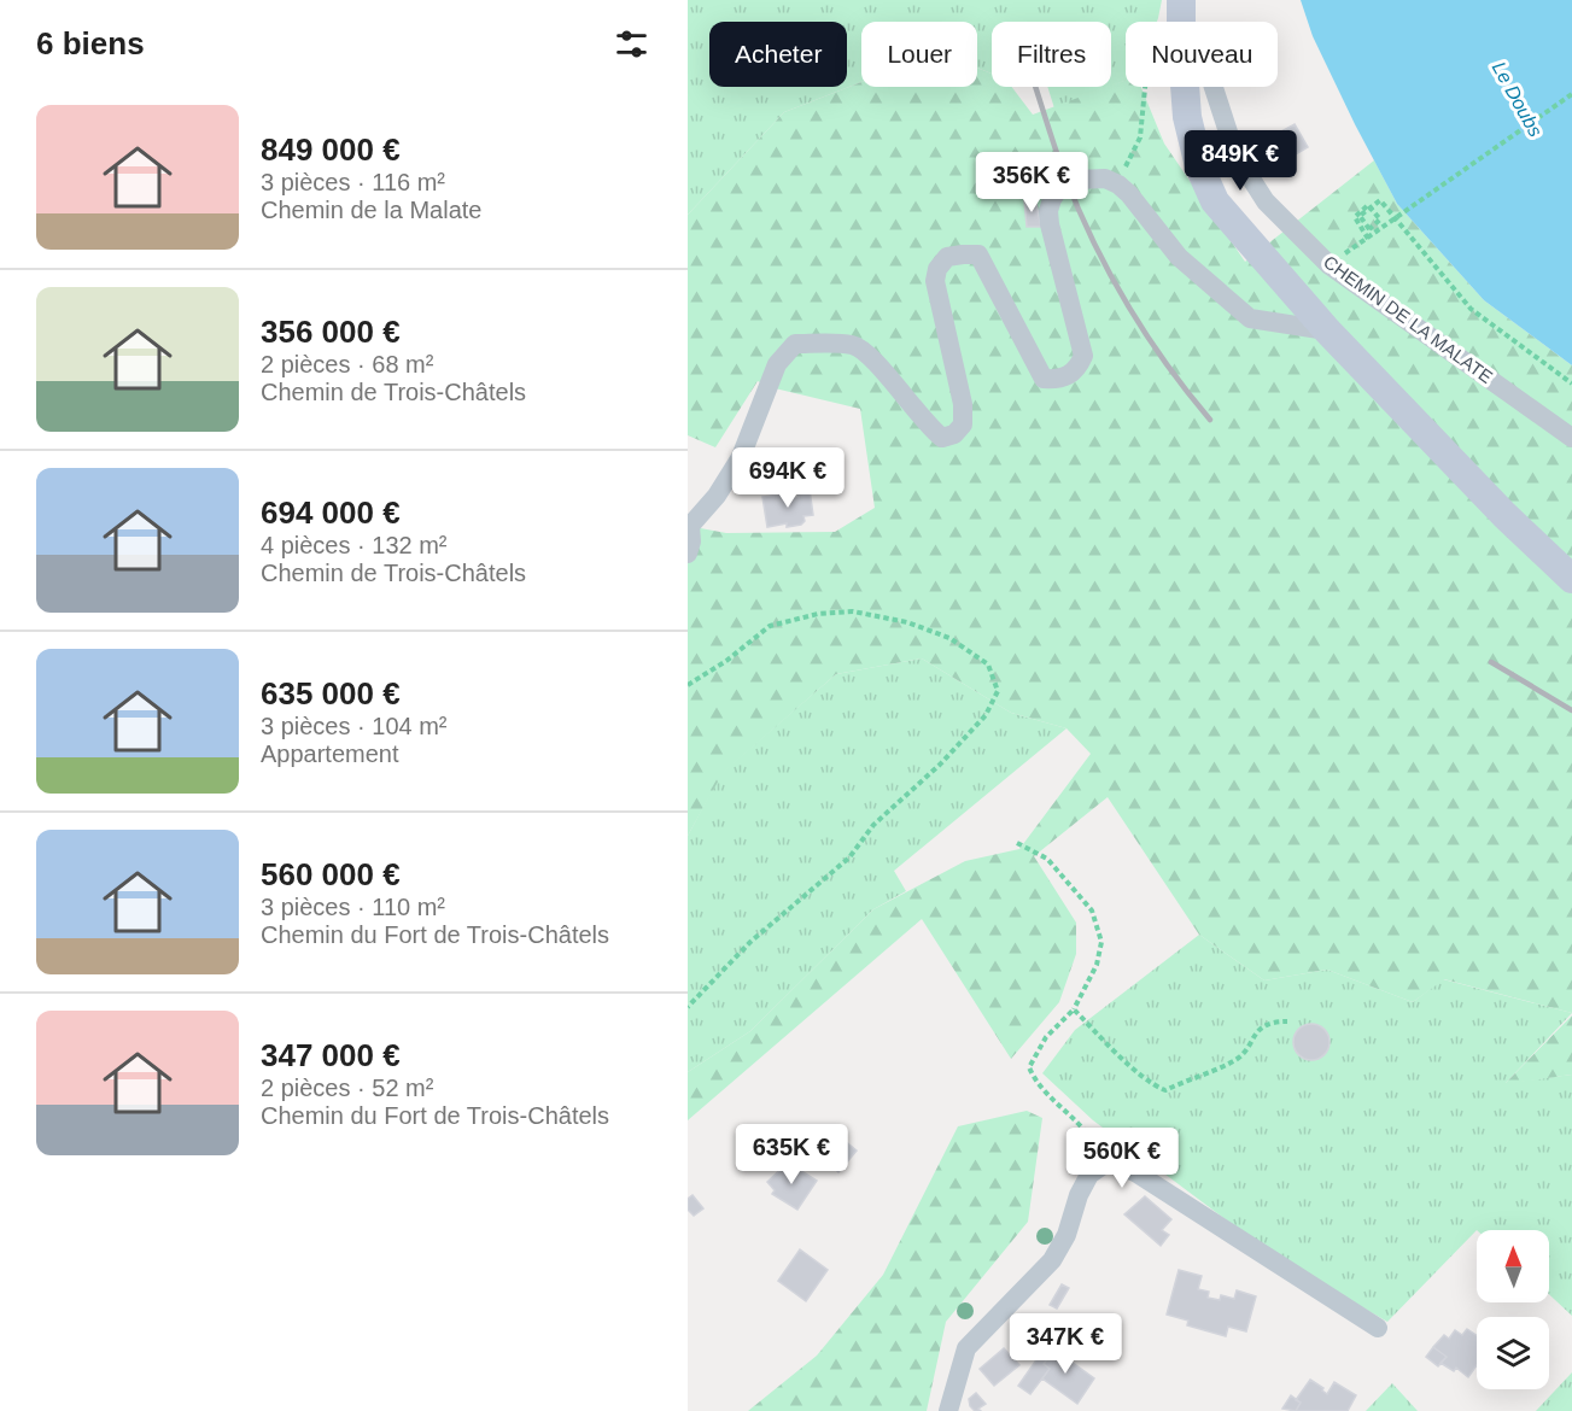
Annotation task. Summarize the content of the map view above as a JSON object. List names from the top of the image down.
{
  "streets": {
    "street": ["CHEMIN DE LA MALATE"]
  },
  "water": ["Le Doubs"],
  "north": "top",
  "page": {
    "heading": "6 biens",
    "chip": [
      "Acheter",
      "Louer",
      "Filtres",
      "Nouveau"
    ],
    "list": [
      {
        "name": "849 000 €",
        "note": "3 pièces · 116 m² · Chemin de la Malate"
      },
      {
        "name": "356 000 €",
        "note": "2 pièces · 68 m² · Chemin de Trois-Châtels"
      },
      {
        "name": "694 000 €",
        "note": "4 pièces · 132 m² · Chemin de Trois-Châtels"
      },
      {
        "name": "635 000 €",
        "note": "3 pièces · 104 m² · Appartement"
      },
      {
        "name": "560 000 €",
        "note": "3 pièces · 110 m² · Chemin du Fort de Trois-Châtels"
      },
      {
        "name": "347 000 €",
        "note": "2 pièces · 52 m² · Chemin du Fort de Trois-Châtels"
      }
    ],
    "price": [
      "849K €",
      "356K €",
      "694K €",
      "635K €",
      "560K €",
      "347K €"
    ]
  }
}
